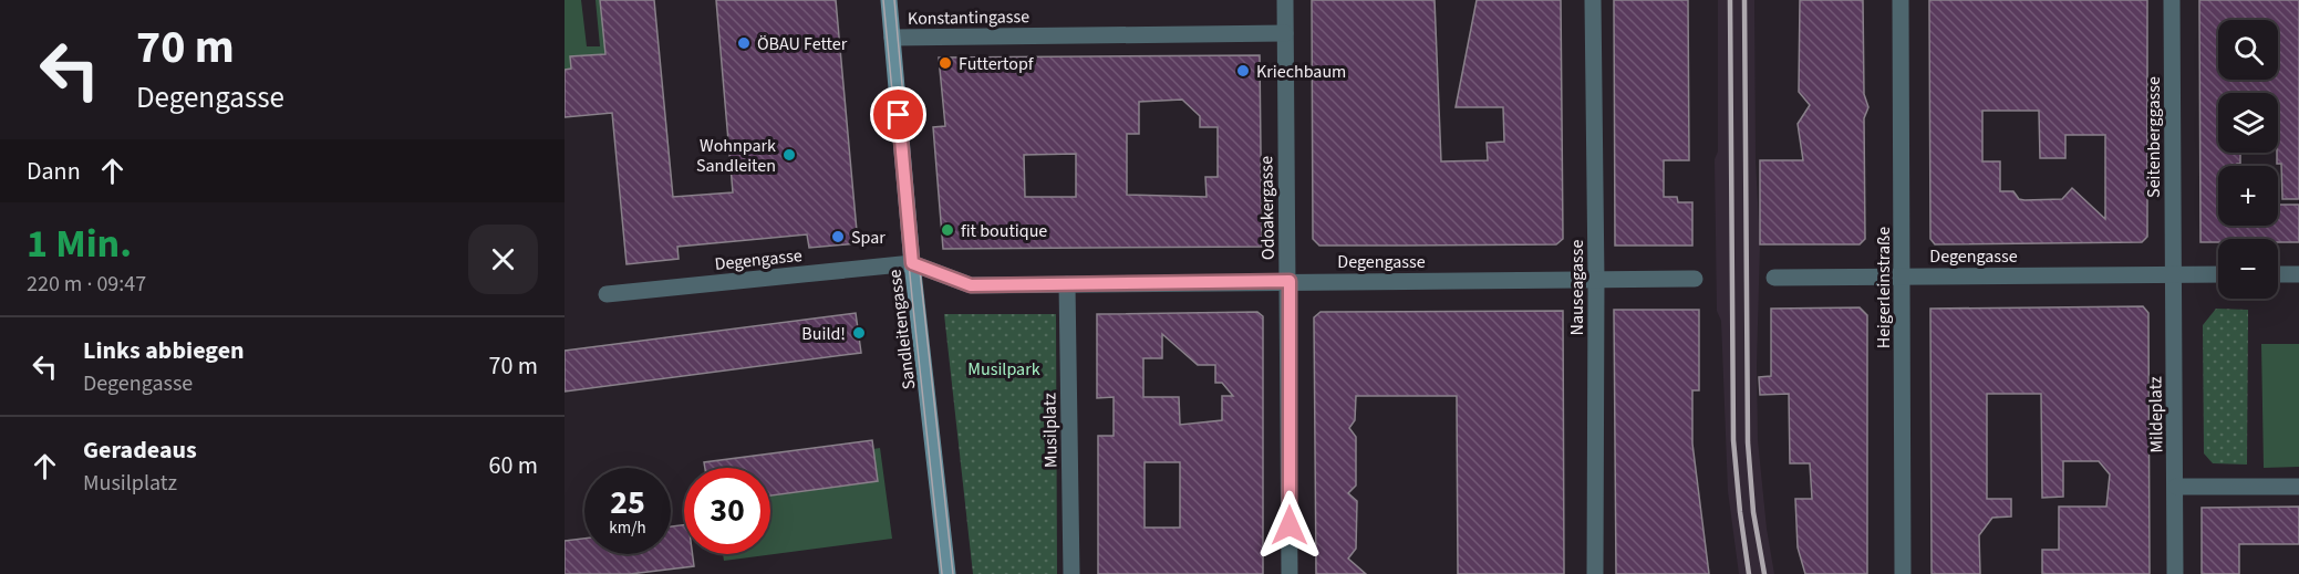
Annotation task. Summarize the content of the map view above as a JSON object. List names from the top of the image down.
{
  "streets": {
    "main road": ["Sandleitengasse"],
    "street": [
      "Konstantingasse",
      "Seitenberggasse",
      "Odoakergasse",
      "Degengasse",
      "Nauseagasse",
      "Heigerleinstraße",
      "Mildeplatz",
      "Musilplatz"
    ]
  },
  "crossings": [
    ["Konstantingasse", "Odoakergasse"],
    ["Konstantingasse", "Sandleitengasse"],
    ["Seitenberggasse", "Degengasse"],
    ["Seitenberggasse", "Mildeplatz"],
    ["Odoakergasse", "Degengasse"],
    ["Degengasse", "Nauseagasse"],
    ["Degengasse", "Heigerleinstraße"],
    ["Degengasse", "Sandleitengasse"],
    ["Degengasse", "Mildeplatz"],
    ["Degengasse", "Musilplatz"]
  ],
  "parks": ["Musilpark"],
  "places": [
    "ÖBAU Fetter",
    "Futtertopf",
    "Kriechbaum",
    "Wohnpark Sandleiten",
    "fit boutique",
    "Spar",
    "Build!"
  ],
  "page": {
    "turn": ["70 m", "Degengasse"],
    "map_buttons": ["+", "−"],
    "then": "Dann",
    "heading": ["1 Min.", "220 m · 09:47"],
    "list": [
      {
        "name": "Links abbiegen",
        "note": "Degengasse",
        "value": "70 m"
      },
      {
        "name": "Geradeaus",
        "note": "Musilplatz",
        "value": "60 m"
      }
    ],
    "speed": "25 km/h",
    "limit": "30"
  }
}
